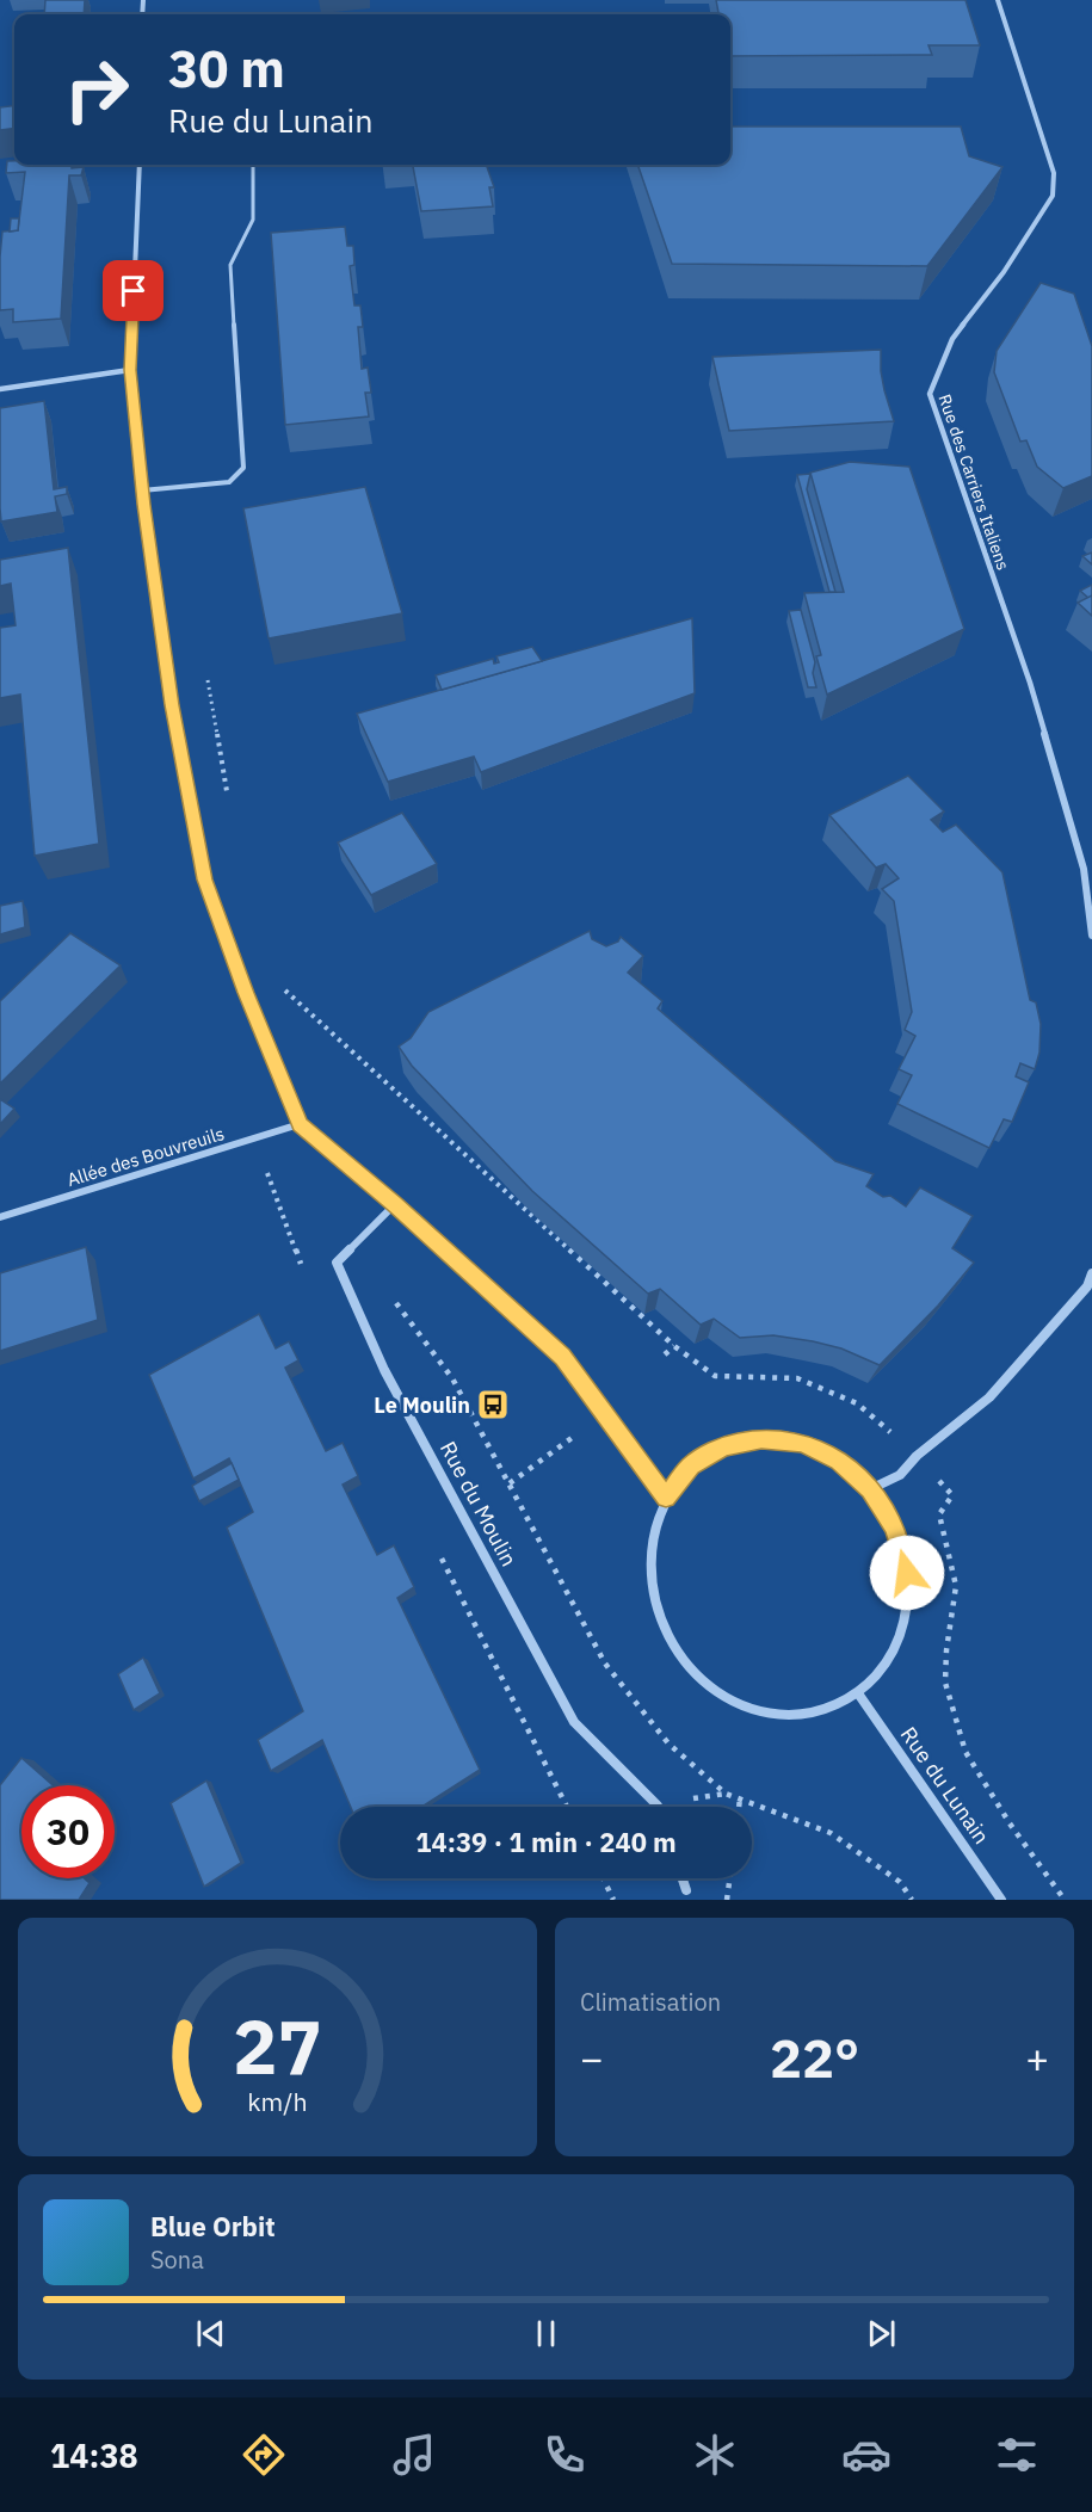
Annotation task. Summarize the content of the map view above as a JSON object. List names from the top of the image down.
{
  "streets": {
    "street": [
      "Rue des Carriers Italiens",
      "Allée des Bouvreuils",
      "Rue du Moulin",
      "Rue du Lunain"
    ]
  },
  "places": {
    "bus stop": ["Le Moulin"]
  },
  "page": {
    "turn": ["30 m", "Rue du Lunain"],
    "limit": "30",
    "trip": "14:39 · 1 min · 240 m",
    "tile": "Climatisation",
    "heat": ["−", "22°", "+"],
    "song": ["Blue Orbit", "Sona"],
    "tabs": "14:38",
    "gauge": ["27", "km/h"]
  }
}
